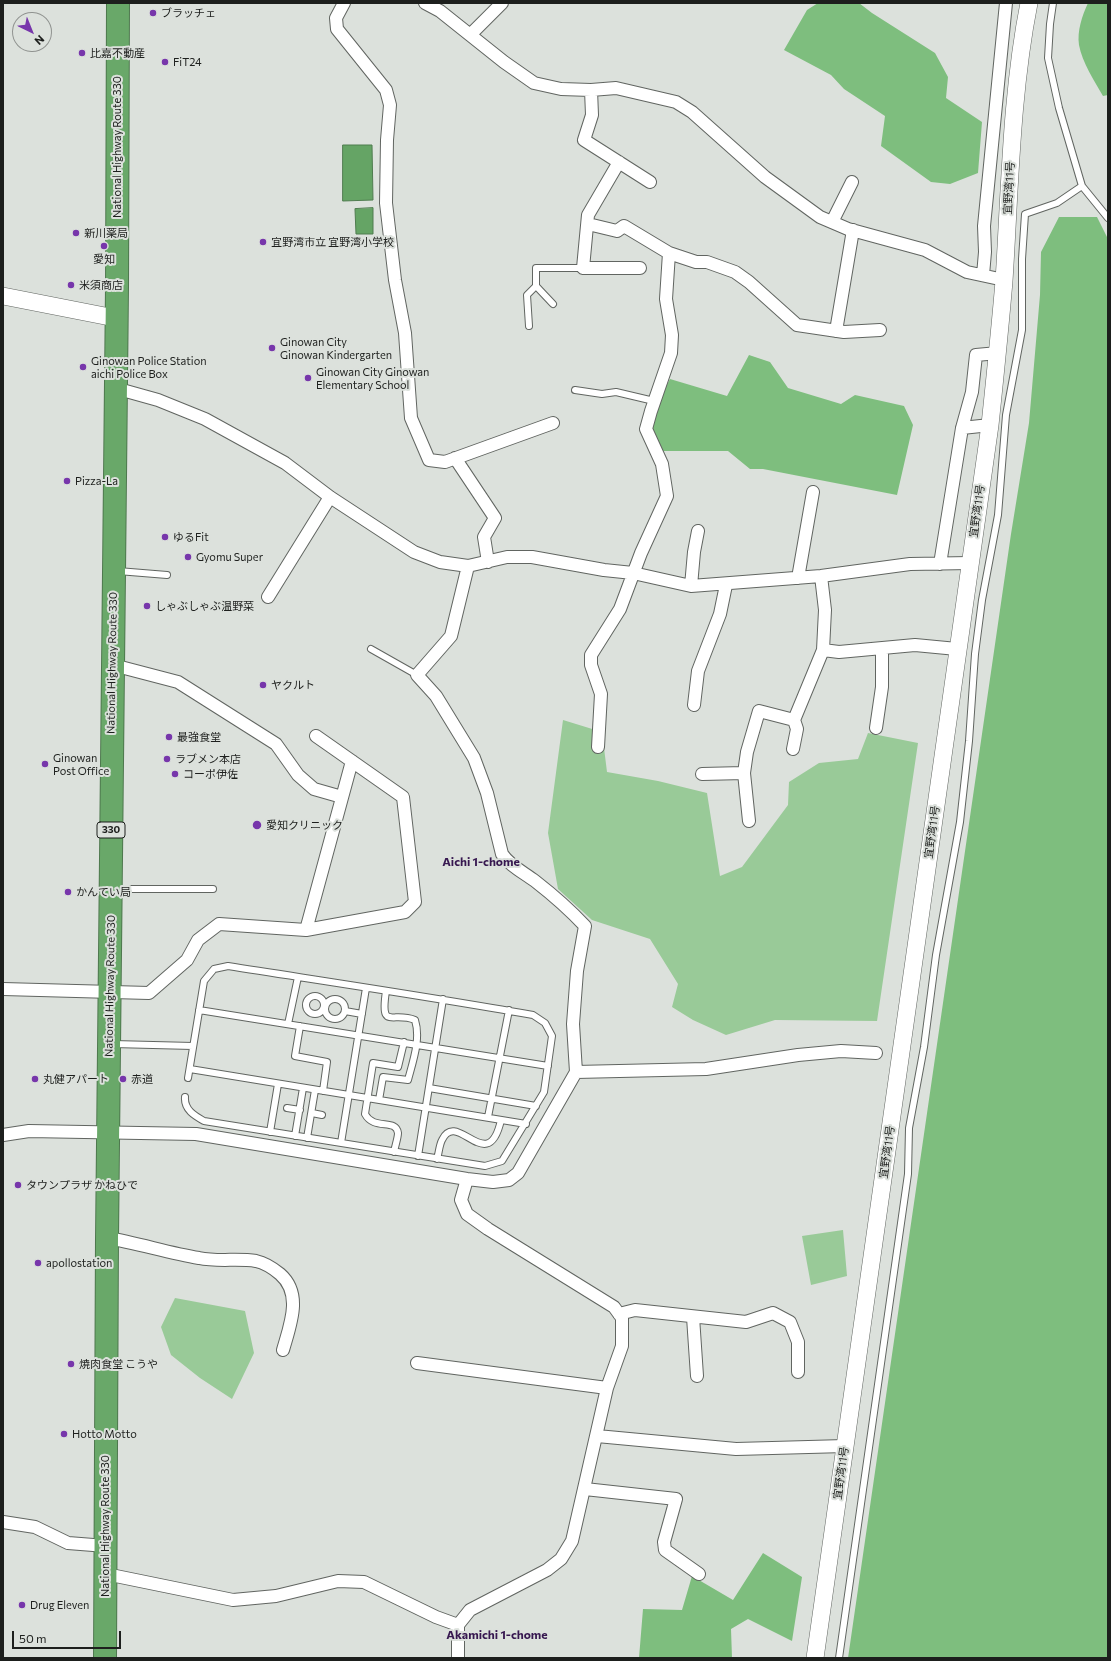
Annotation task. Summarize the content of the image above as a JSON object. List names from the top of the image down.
{
  "streets": {
    "highway": ["National Highway Route 330", "330"],
    "street": ["宜野湾11号"]
  },
  "districts": ["Aichi 1-chome", "Akamichi 1-chome"],
  "places": [
    "ブラッチェ",
    "比嘉不動産",
    "FiT24",
    "新川薬局",
    "宜野湾市立 宜野湾小学校",
    "愛知",
    "米須商店",
    "Ginowan City Ginowan Kindergarten",
    "Ginowan Police Station aichi Police Box",
    "Ginowan City Ginowan Elementary School",
    "Pizza-La",
    "ゆるFit",
    "Gyomu Super",
    "しゃぶしゃぶ温野菜",
    "ヤクルト",
    "最強食堂",
    "ラブメン本店",
    "Ginowan Post Office",
    "コーポ伊佐",
    "愛知クリニック",
    "かんてい局",
    "丸健アパート",
    "赤道",
    "タウンプラザ かねひで",
    "apollostation",
    "焼肉食堂 こうや",
    "Hotto Motto",
    "Drug Eleven"
  ],
  "scale_bar": "50 m",
  "north": "bottom right"
}
